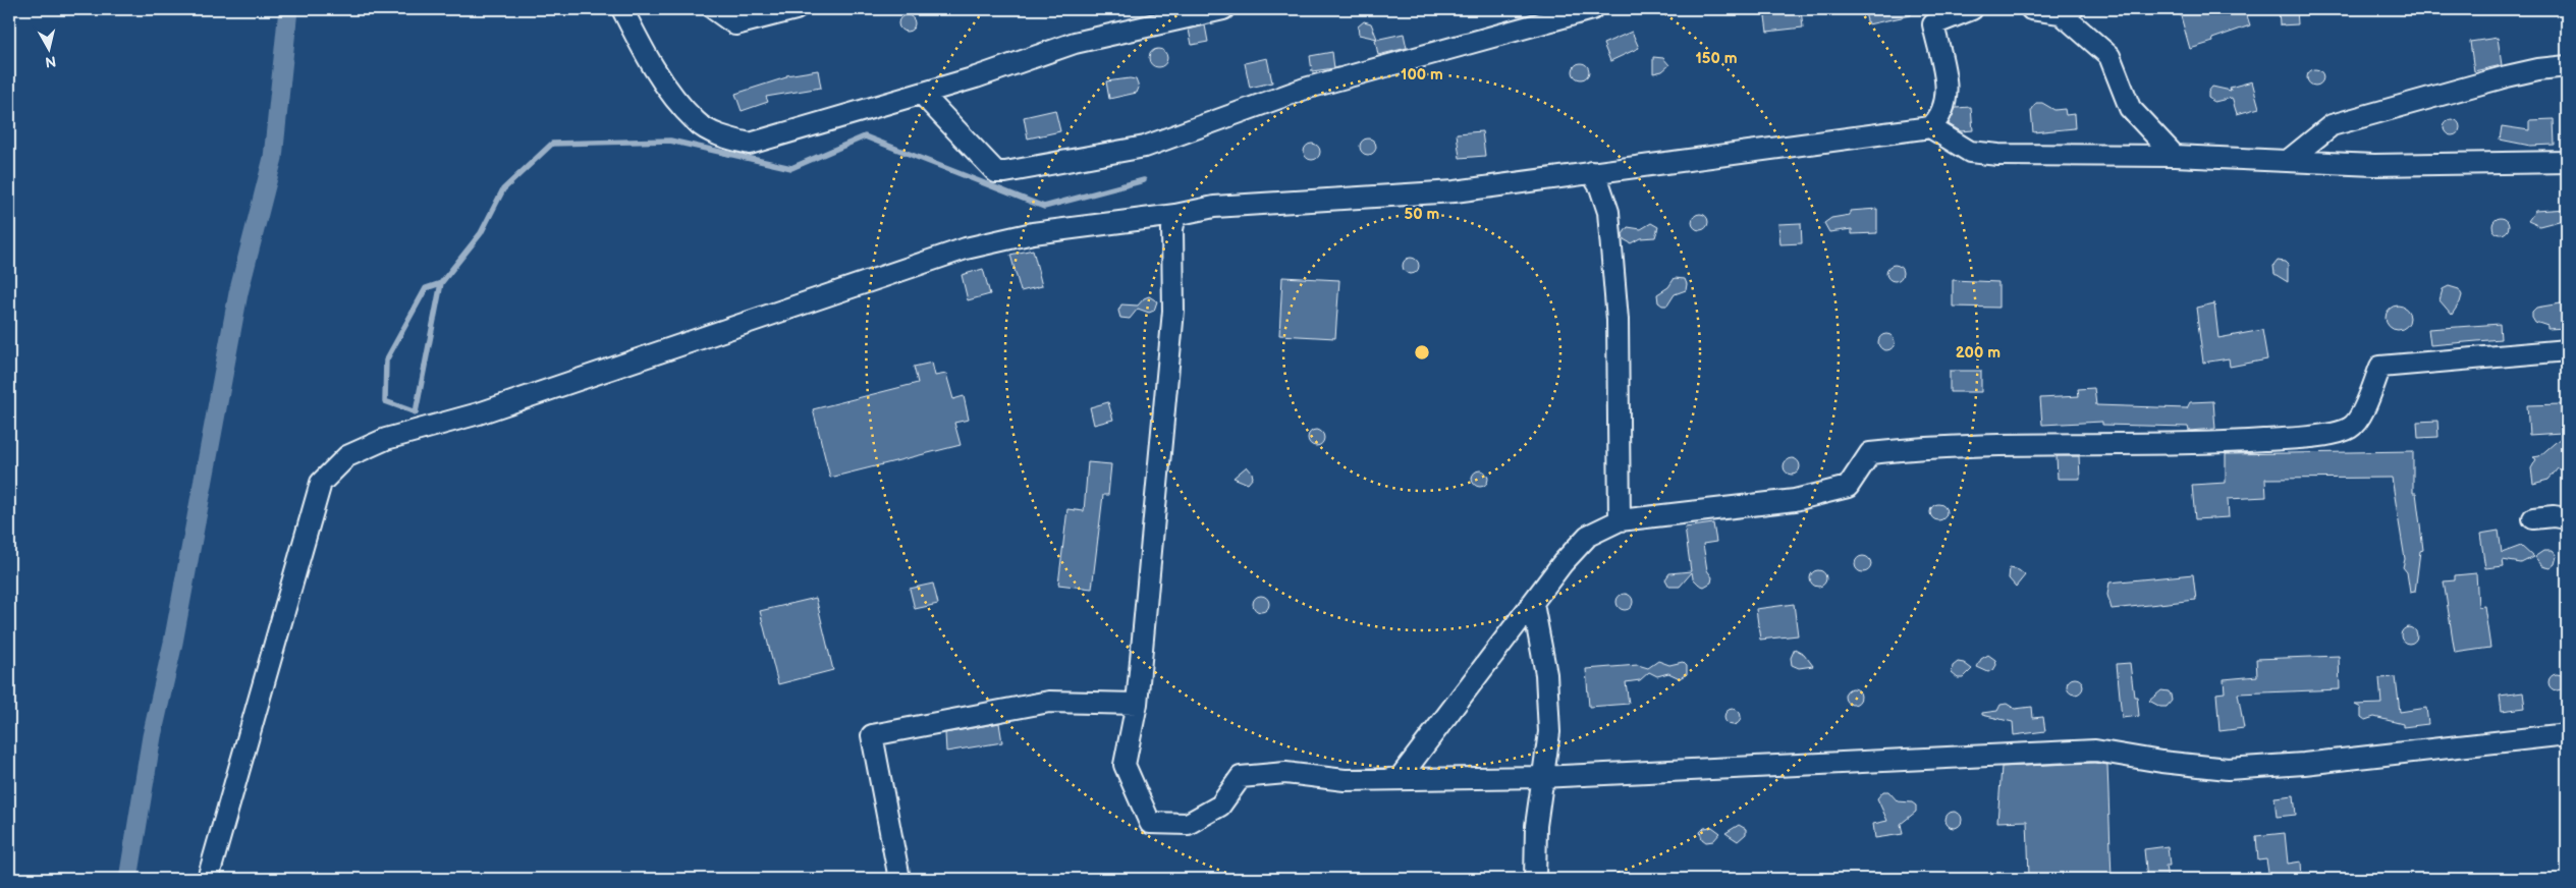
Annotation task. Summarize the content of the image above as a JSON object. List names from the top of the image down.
{
  "north": "bottom",
  "rings": [
    "150 m",
    "100 m",
    "50 m",
    "200 m"
  ]
}
